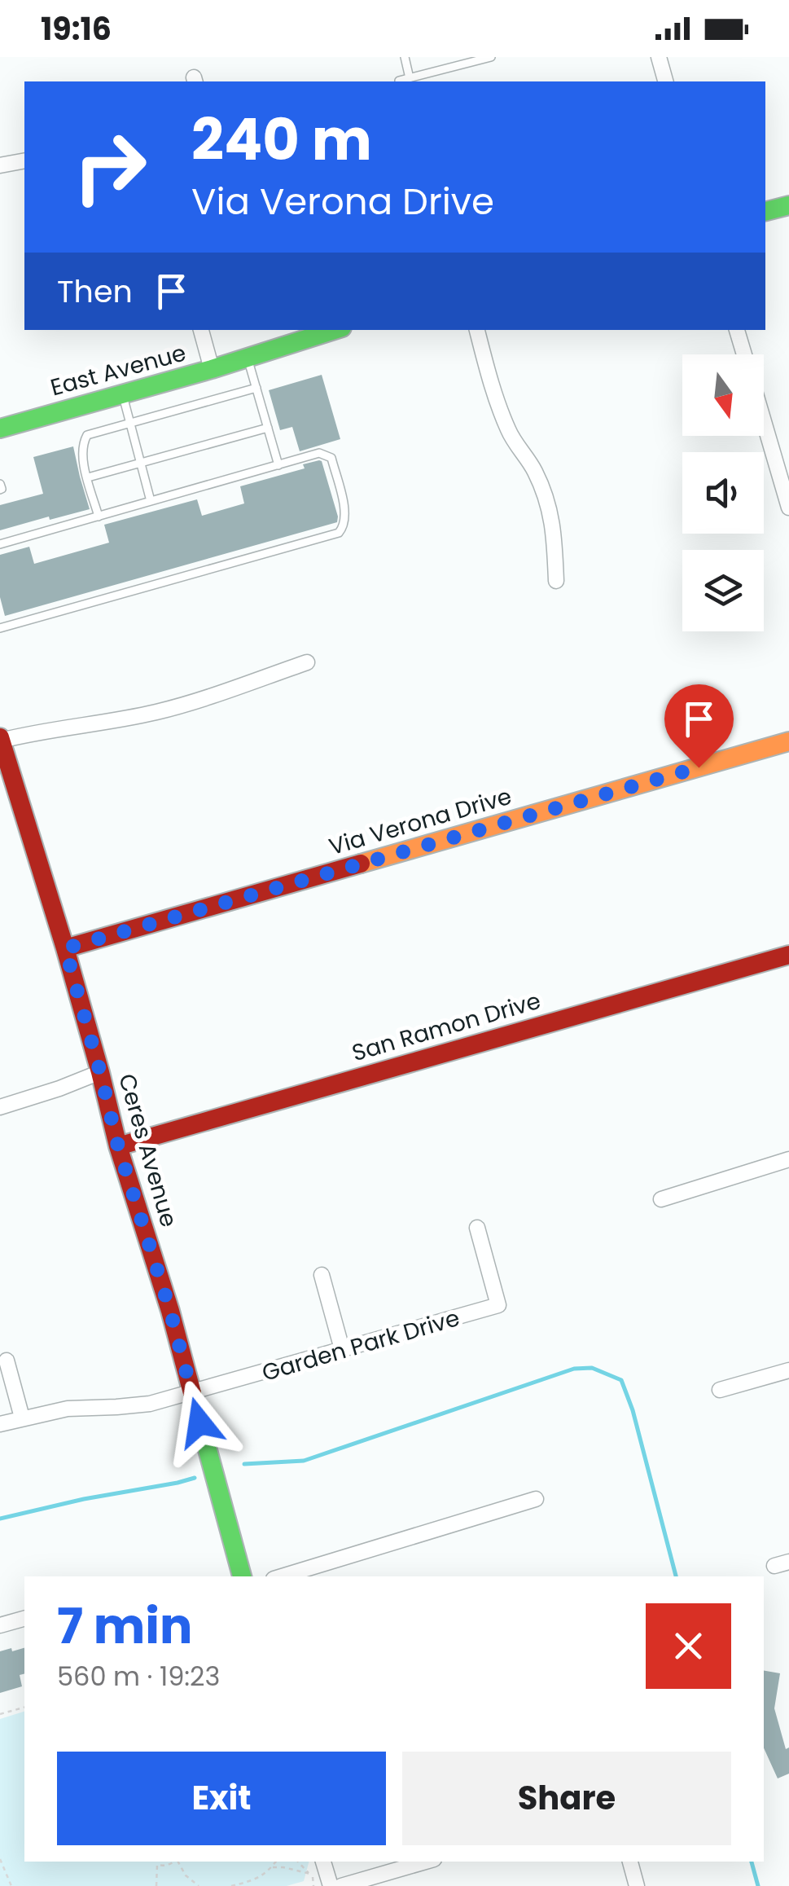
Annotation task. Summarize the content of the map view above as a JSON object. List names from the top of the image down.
{
  "streets": {
    "street": [
      "East Avenue",
      "Via Verona Drive",
      "San Ramon Drive",
      "Ceres Avenue",
      "Garden Park Drive"
    ]
  },
  "crossings": [
    ["Via Verona Drive", "Ceres Avenue"],
    ["San Ramon Drive", "Ceres Avenue"],
    ["Ceres Avenue", "Garden Park Drive"]
  ],
  "north": "bottom",
  "page": {
    "status": "19:16",
    "turn": ["240 m", "Via Verona Drive"],
    "then": "Then",
    "heading": ["7 min", "560 m · 19:23"],
    "buttons": ["Exit", "Share"]
  }
}
